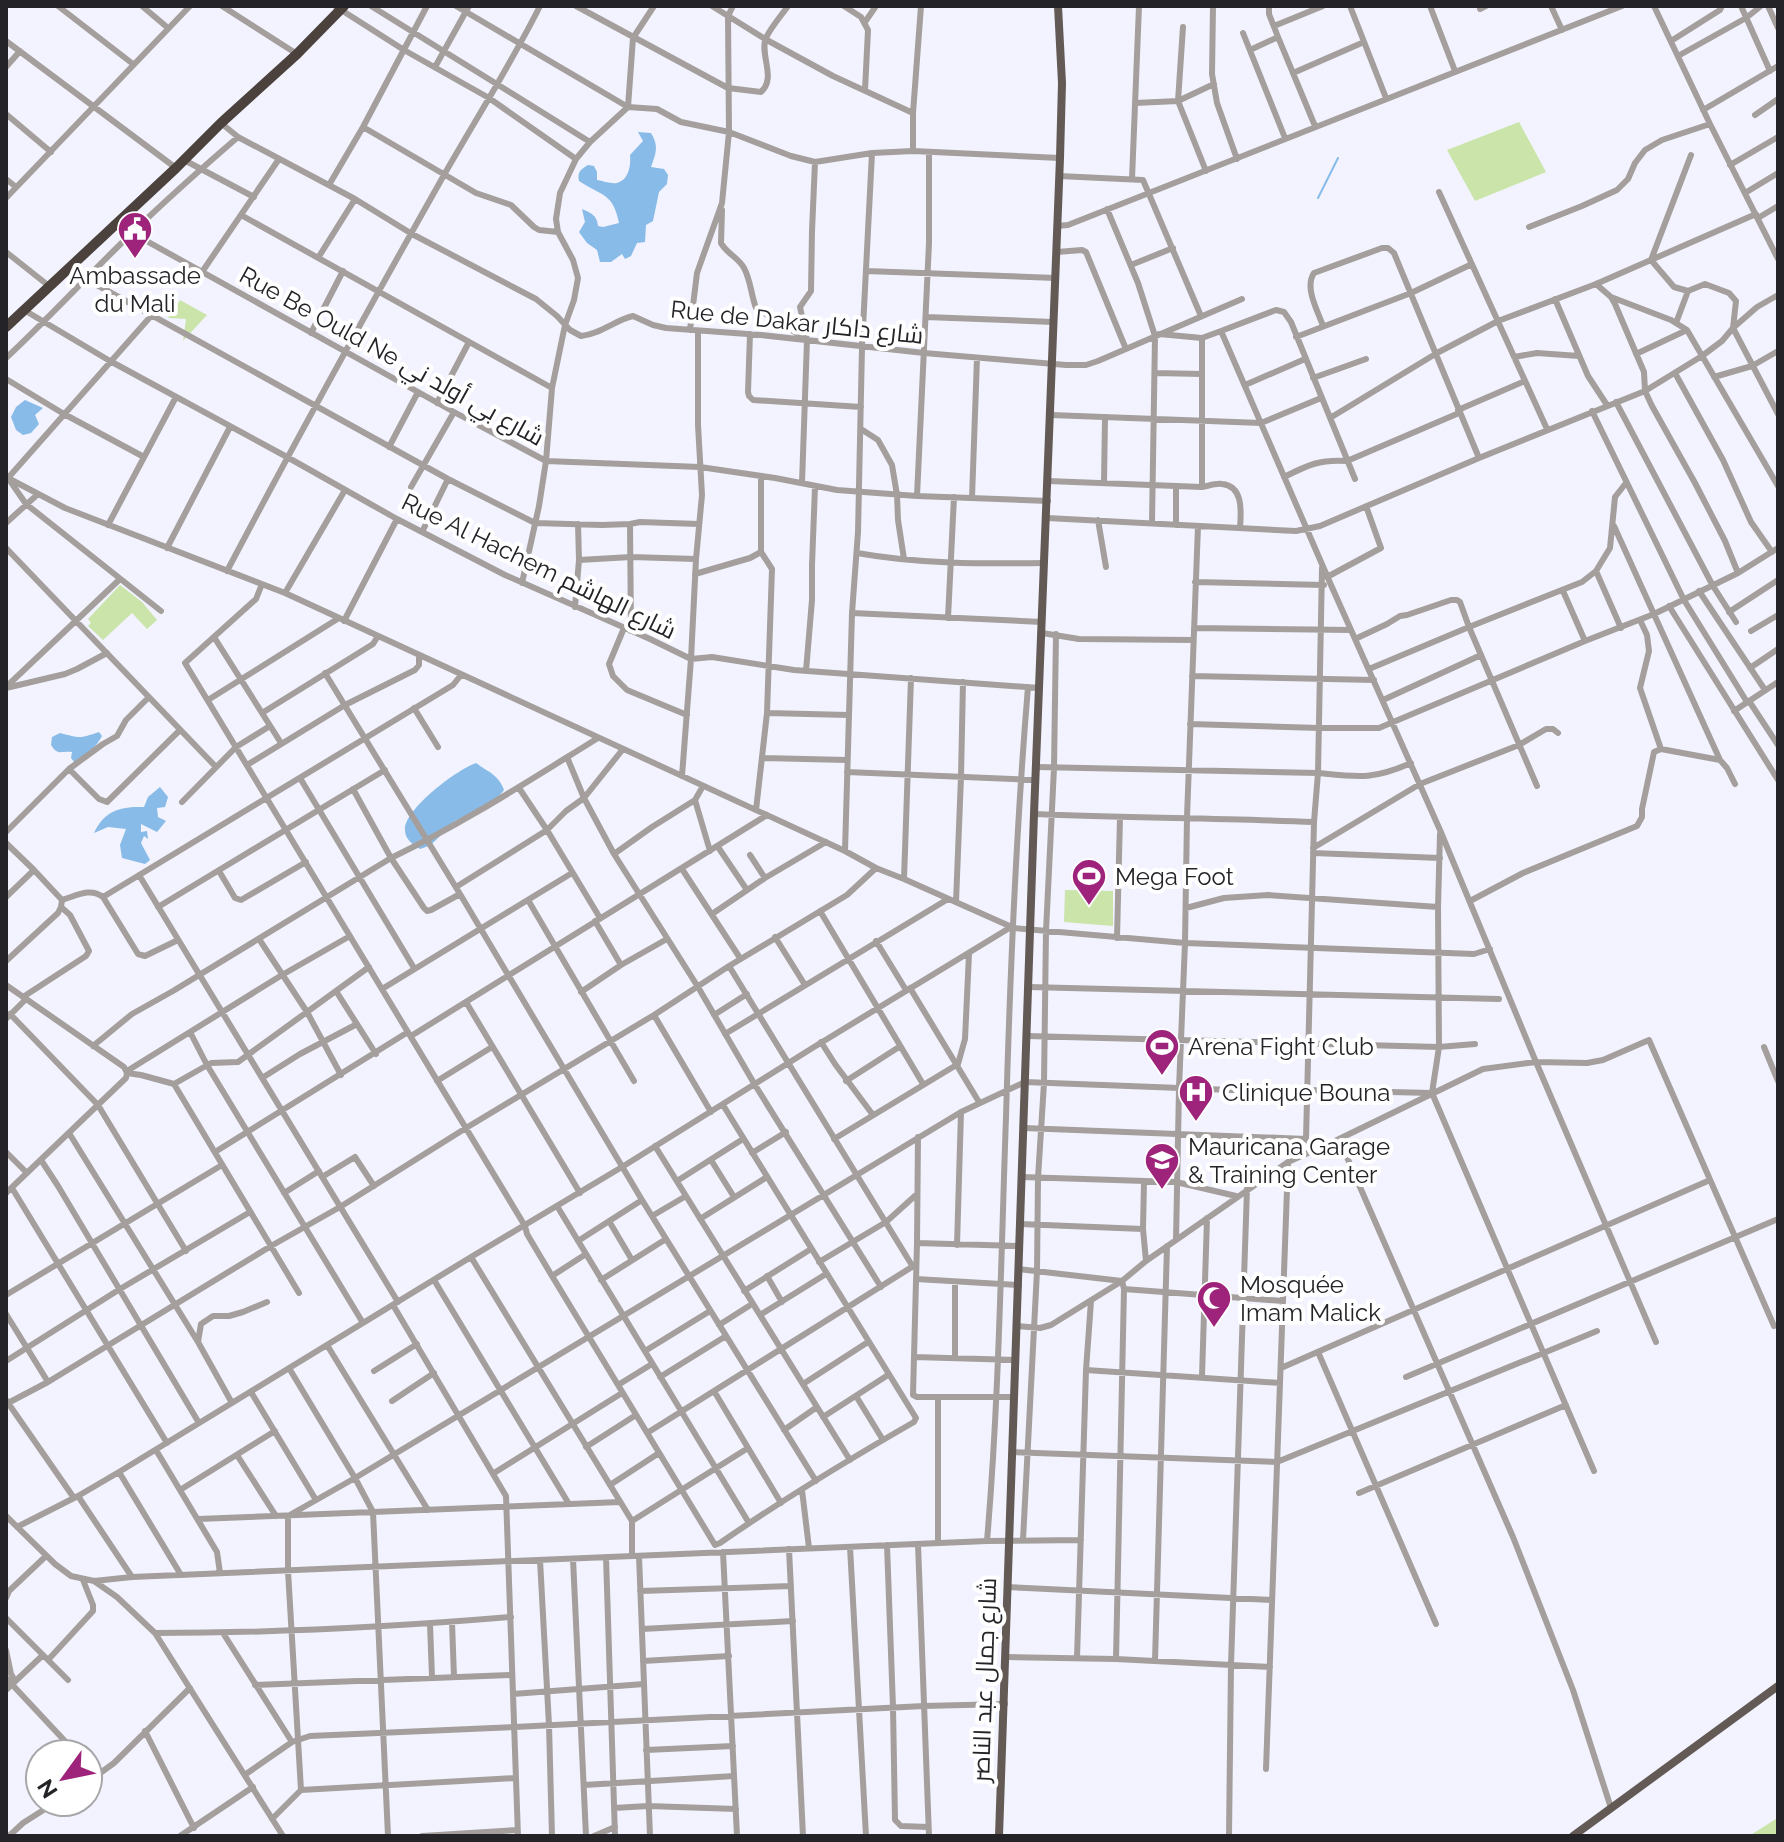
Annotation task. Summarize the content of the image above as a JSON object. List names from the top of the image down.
{
  "streets": {
    "main road": ["شارع جمال عبد الناصر"],
    "street": ["Rue de Dakar شارع داكار", "Rue Be Ould Ne شارع بي أولد ني", "Rue Al Hachem شارع الهاشم"]
  },
  "crossings": [
    ["Rue de Dakar شارع داكار", "شارع جمال عبد الناصر"],
    ["Rue Be Ould Ne شارع بي أولد ني", "شارع جمال عبد الناصر"],
    ["Rue Al Hachem شارع الهاشم", "شارع جمال عبد الناصر"]
  ],
  "places": {
    "public building": ["Ambassade du Mali"],
    "sports": ["Mega Foot", "Arena Fight Club"],
    "hospital": ["Clinique Bouna"],
    "school or university": ["Mauricana Garage & Training Center"],
    "mosque": ["Mosquée Imam Malick"]
  },
  "north": "bottom left"
}
